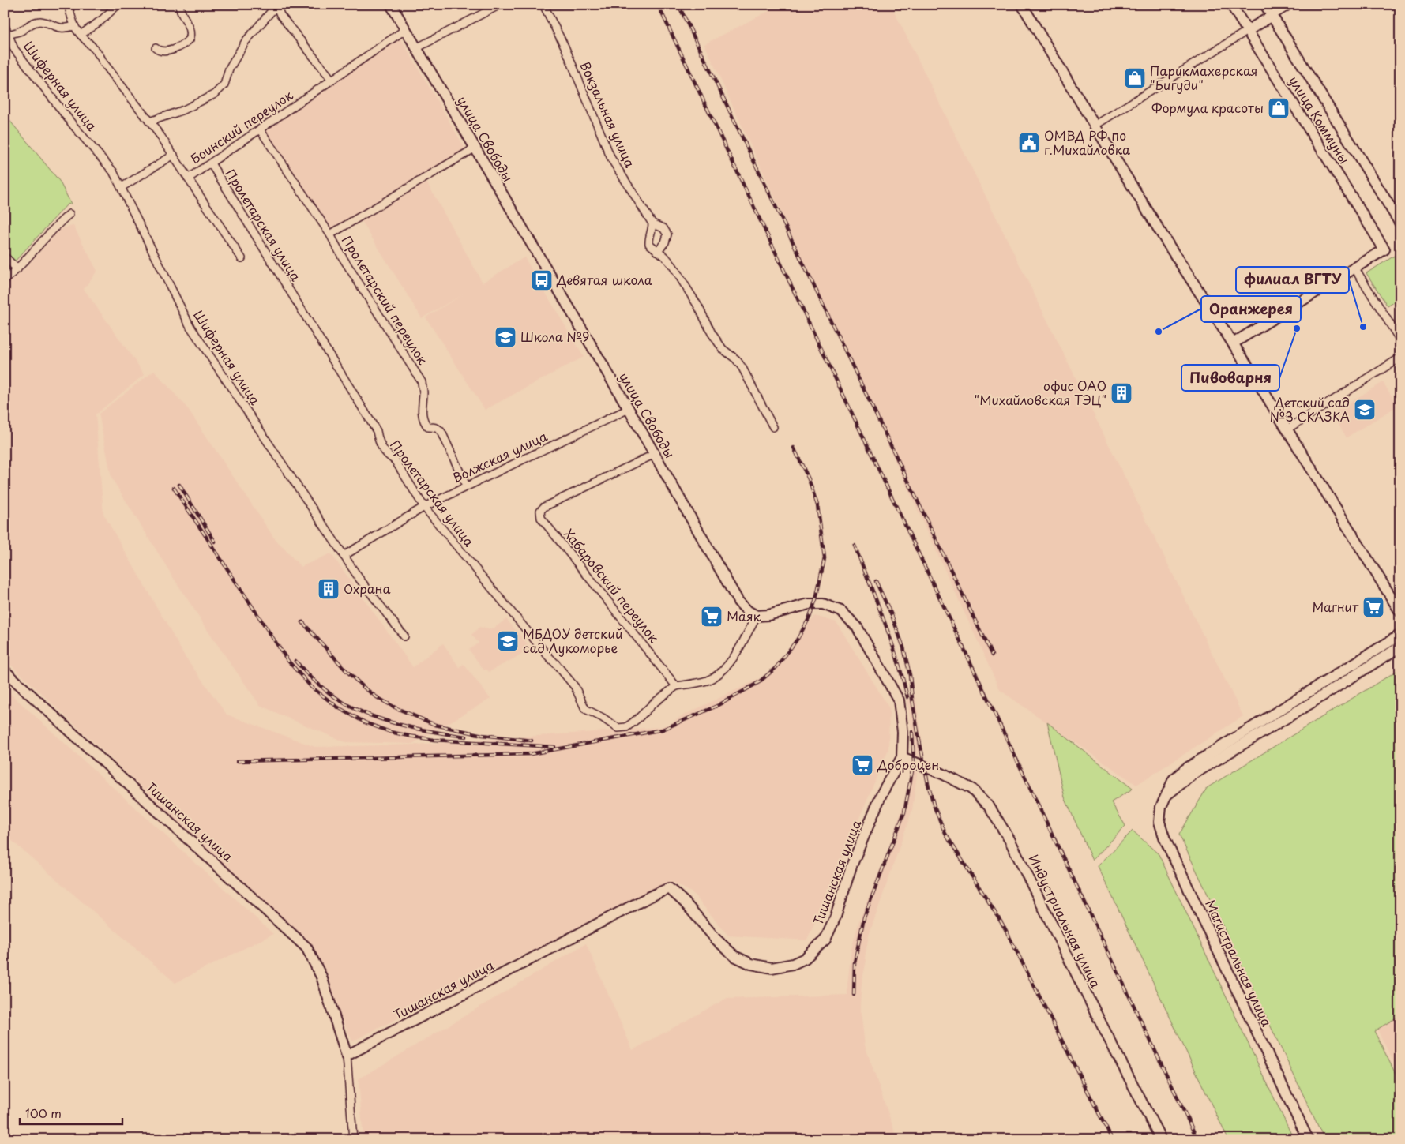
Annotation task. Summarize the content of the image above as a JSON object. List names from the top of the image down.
{
  "streets": {
    "street": [
      "Шиферная улица",
      "Вокзальная улица",
      "улица Коммуны",
      "Боинский переулок",
      "улица Свободы",
      "Пролетарская улица",
      "Пролетарский переулок",
      "Волжская улица",
      "Хабаровский переулок",
      "Тишанская улица",
      "Индустриальная улица",
      "Магистральная улица"
    ]
  },
  "crossings": [
    ["Шиферная улица", "Волжская улица"],
    ["Боинский переулок", "улица Свободы"],
    ["Боинский переулок", "Пролетарская улица"],
    ["Боинский переулок", "Пролетарский переулок"],
    ["улица Свободы", "Волжская улица"],
    ["улица Свободы", "Хабаровский переулок"],
    ["Пролетарская улица", "Волжская улица"],
    ["Пролетарская улица", "Хабаровский переулок"],
    ["Пролетарский переулок", "Волжская улица"],
    ["Тишанская улица", "Индустриальная улица"]
  ],
  "places": {
    "shop": ["Парикмахерская \"Бигуди\"", "Формула красоты"],
    "public building": ["ОМВД РФ по г.Михайловка"],
    "bus stop": ["Девятая школа"],
    "other": ["филиал ВГТУ", "Пивоварня", "Оранжерея"],
    "school or university": ["Школа №9", "Детский сад №3 СКАЗКА", "МБДОУ детский сад Лукоморье"],
    "building": ["офис ОАО \"Михайловская ТЭЦ\"", "Охрана"],
    "supermarket": ["Магнит", "Mаяк", "Доброцен"]
  },
  "scale_bar": "100 m"
}
